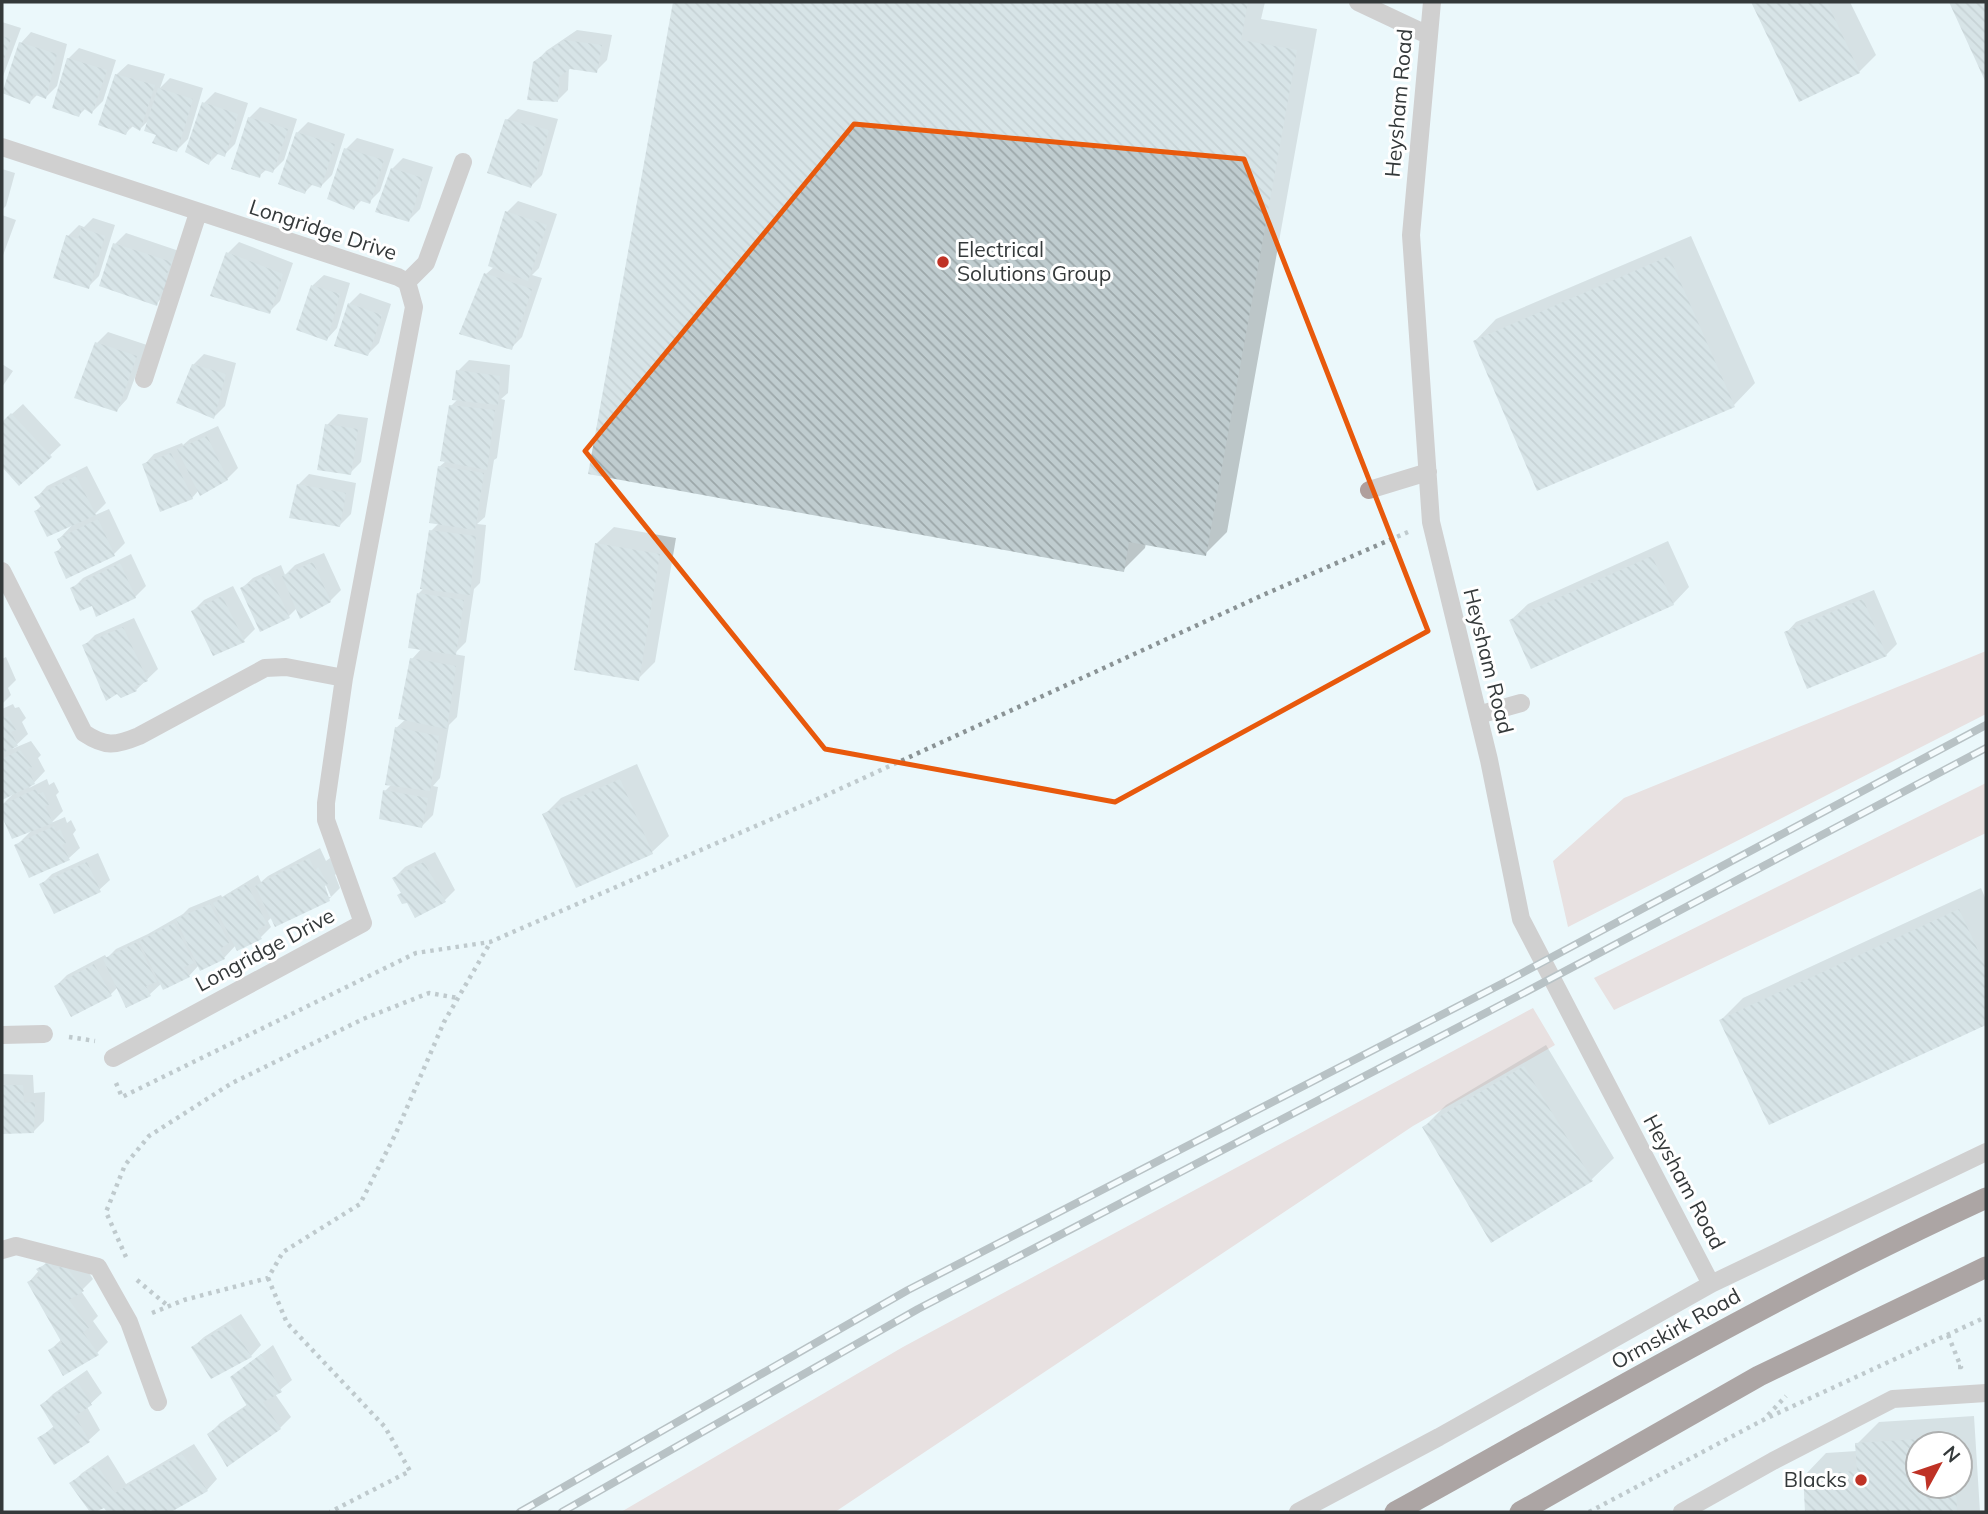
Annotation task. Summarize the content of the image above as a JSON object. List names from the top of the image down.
{
  "streets": {
    "highway": ["Ormskirk Road"],
    "street": ["Heysham Road", "Longridge Drive"]
  },
  "places": ["Electrical Solutions Group", "Blacks"],
  "north": "top right"
}
